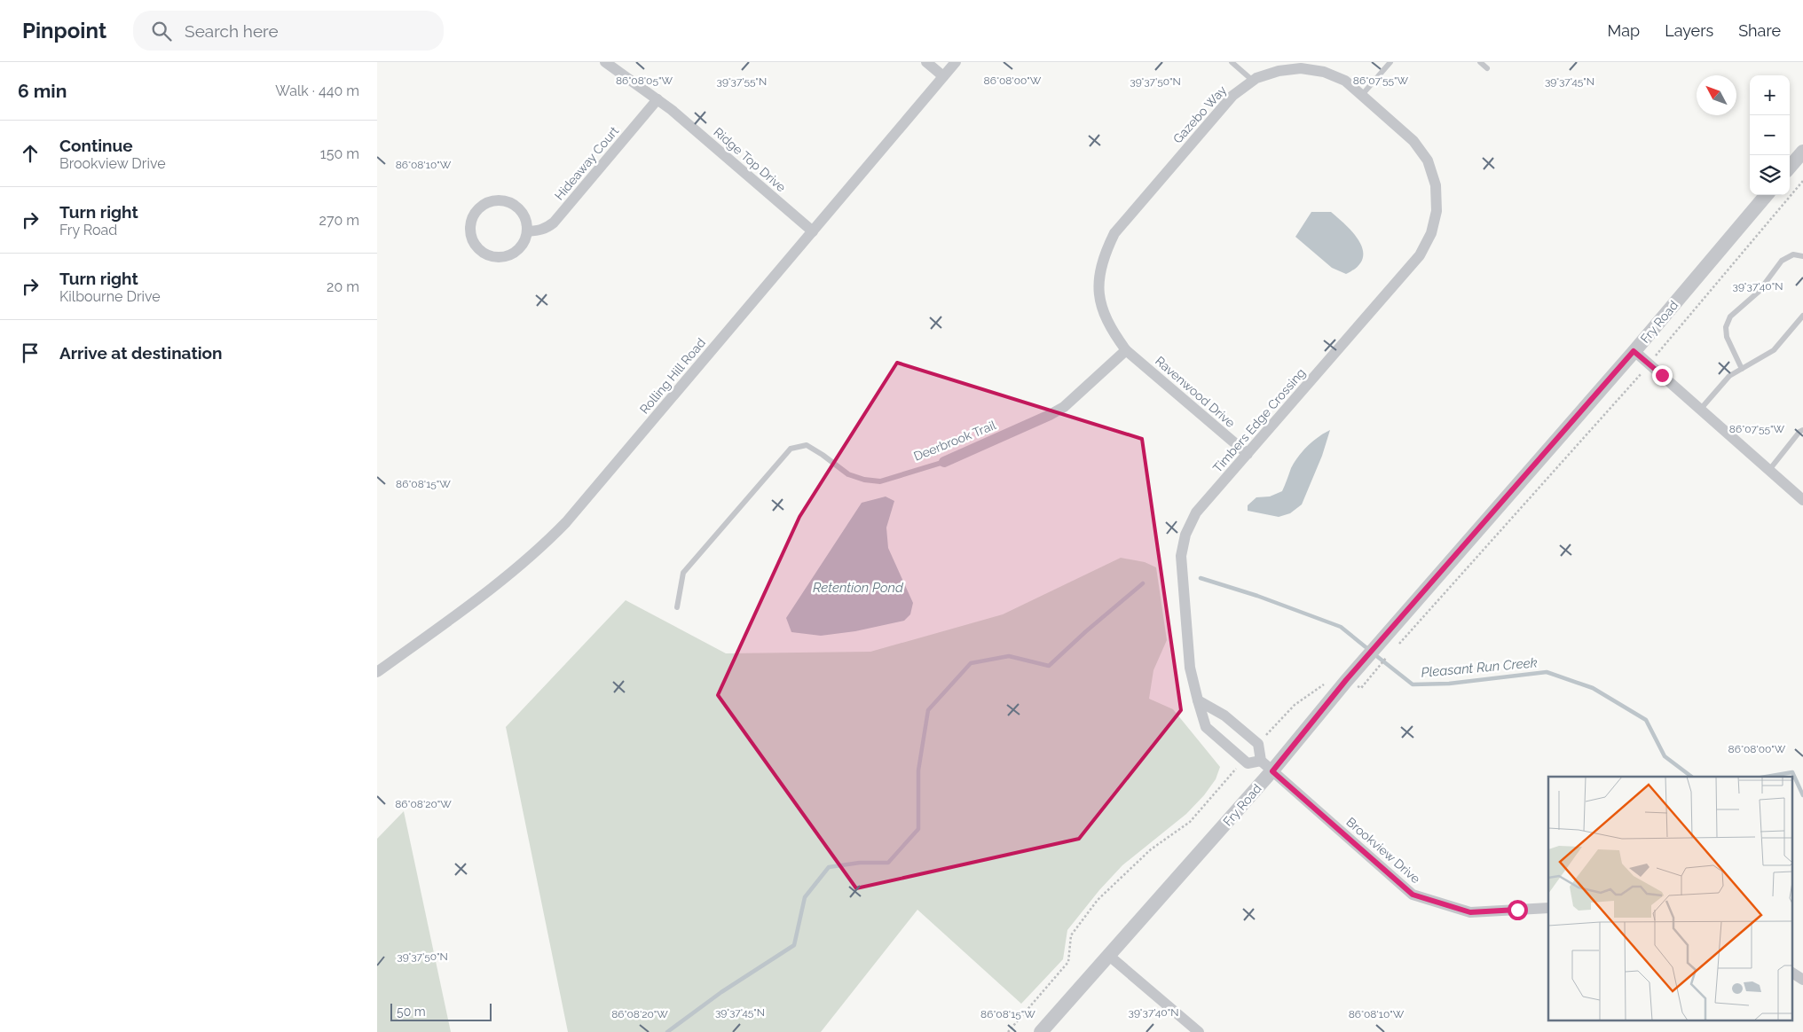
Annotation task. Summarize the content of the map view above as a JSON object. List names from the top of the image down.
{
  "streets": {
    "street": [
      "Gazebo Way",
      "Ridge Top Drive",
      "Hideaway Court",
      "Fry Road",
      "Rolling Hill Road",
      "Ravenwood Drive",
      "Timbers Edge Crossing",
      "Deerbrook Trail",
      "Brookview Drive"
    ]
  },
  "crossings": [
    ["Gazebo Way", "Ravenwood Drive"],
    ["Gazebo Way", "Timbers Edge Crossing"],
    ["Gazebo Way", "Deerbrook Trail"],
    ["Ridge Top Drive", "Hideaway Court"],
    ["Ridge Top Drive", "Rolling Hill Road"],
    ["Fry Road", "Brookview Drive"],
    ["Ravenwood Drive", "Timbers Edge Crossing"],
    ["Ravenwood Drive", "Deerbrook Trail"]
  ],
  "water": ["Retention Pond", "Pleasant Run Creek"],
  "scale_bar": "50 m",
  "north": "top left",
  "page": {
    "header": "Pinpoint",
    "search": "Search here",
    "nav": ["Map", "Layers", "Share"],
    "heading": ["6 min", "Walk · 440 m"],
    "map_buttons": ["+", "−"],
    "list": [
      ["Continue", "Brookview Drive", "150 m"],
      ["Turn right", "Fry Road", "270 m"],
      ["Turn right", "Kilbourne Drive", "20 m"],
      "Arrive at destination"
    ],
    "scale": "50 m"
  },
  "coordinates": [
    "86°08'05\"W",
    "86°08'00\"W",
    "86°07'55\"W",
    "39°37'55\"N",
    "39°37'50\"N",
    "39°37'45\"N",
    "86°08'10\"W",
    "39°37'40\"N",
    "86°08'15\"W",
    "86°08'20\"W"
  ]
}
